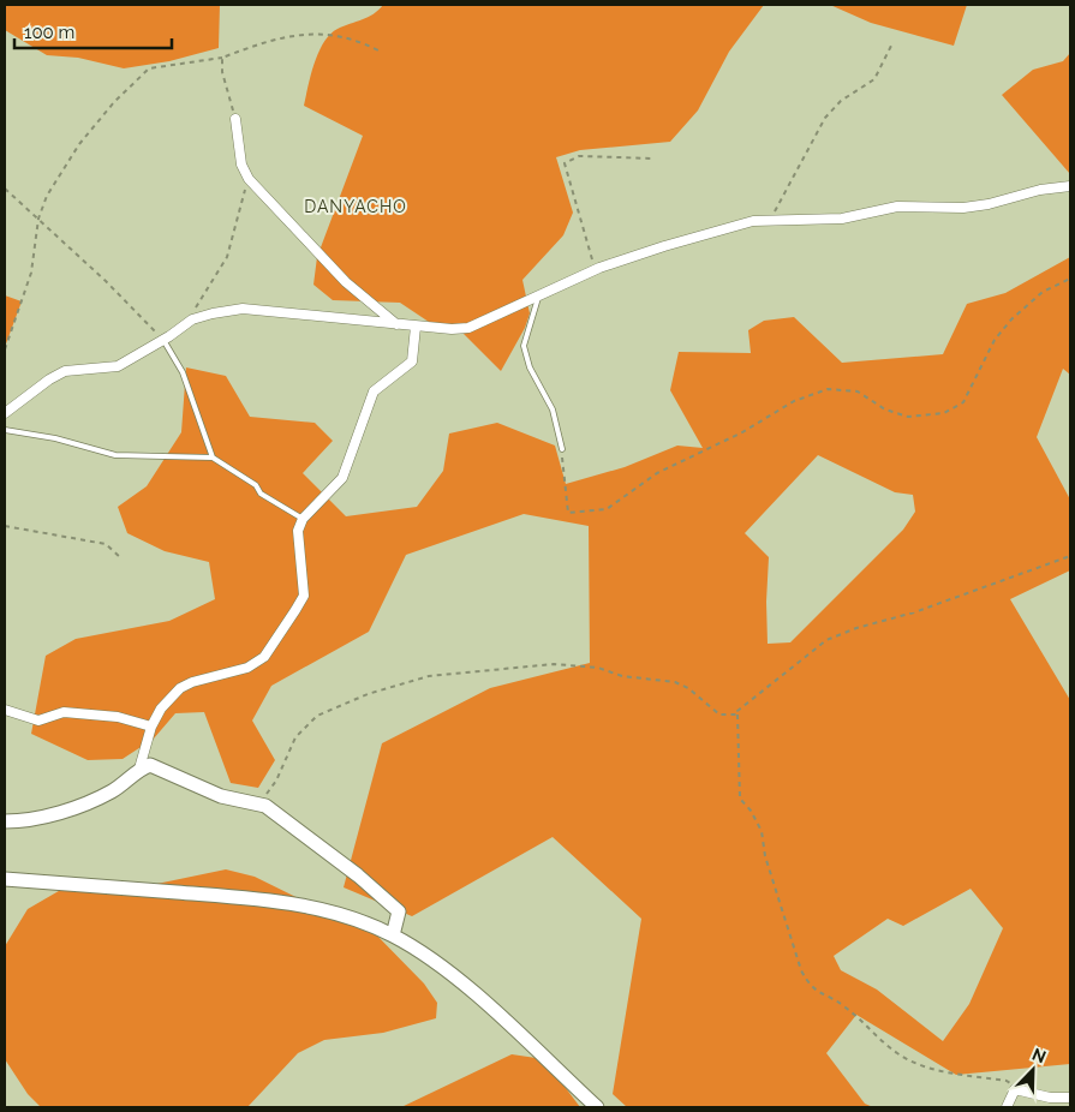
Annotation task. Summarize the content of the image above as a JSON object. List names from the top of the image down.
{
  "districts": ["DANYACHO"],
  "scale_bar": "100 m",
  "north": "top right"
}
